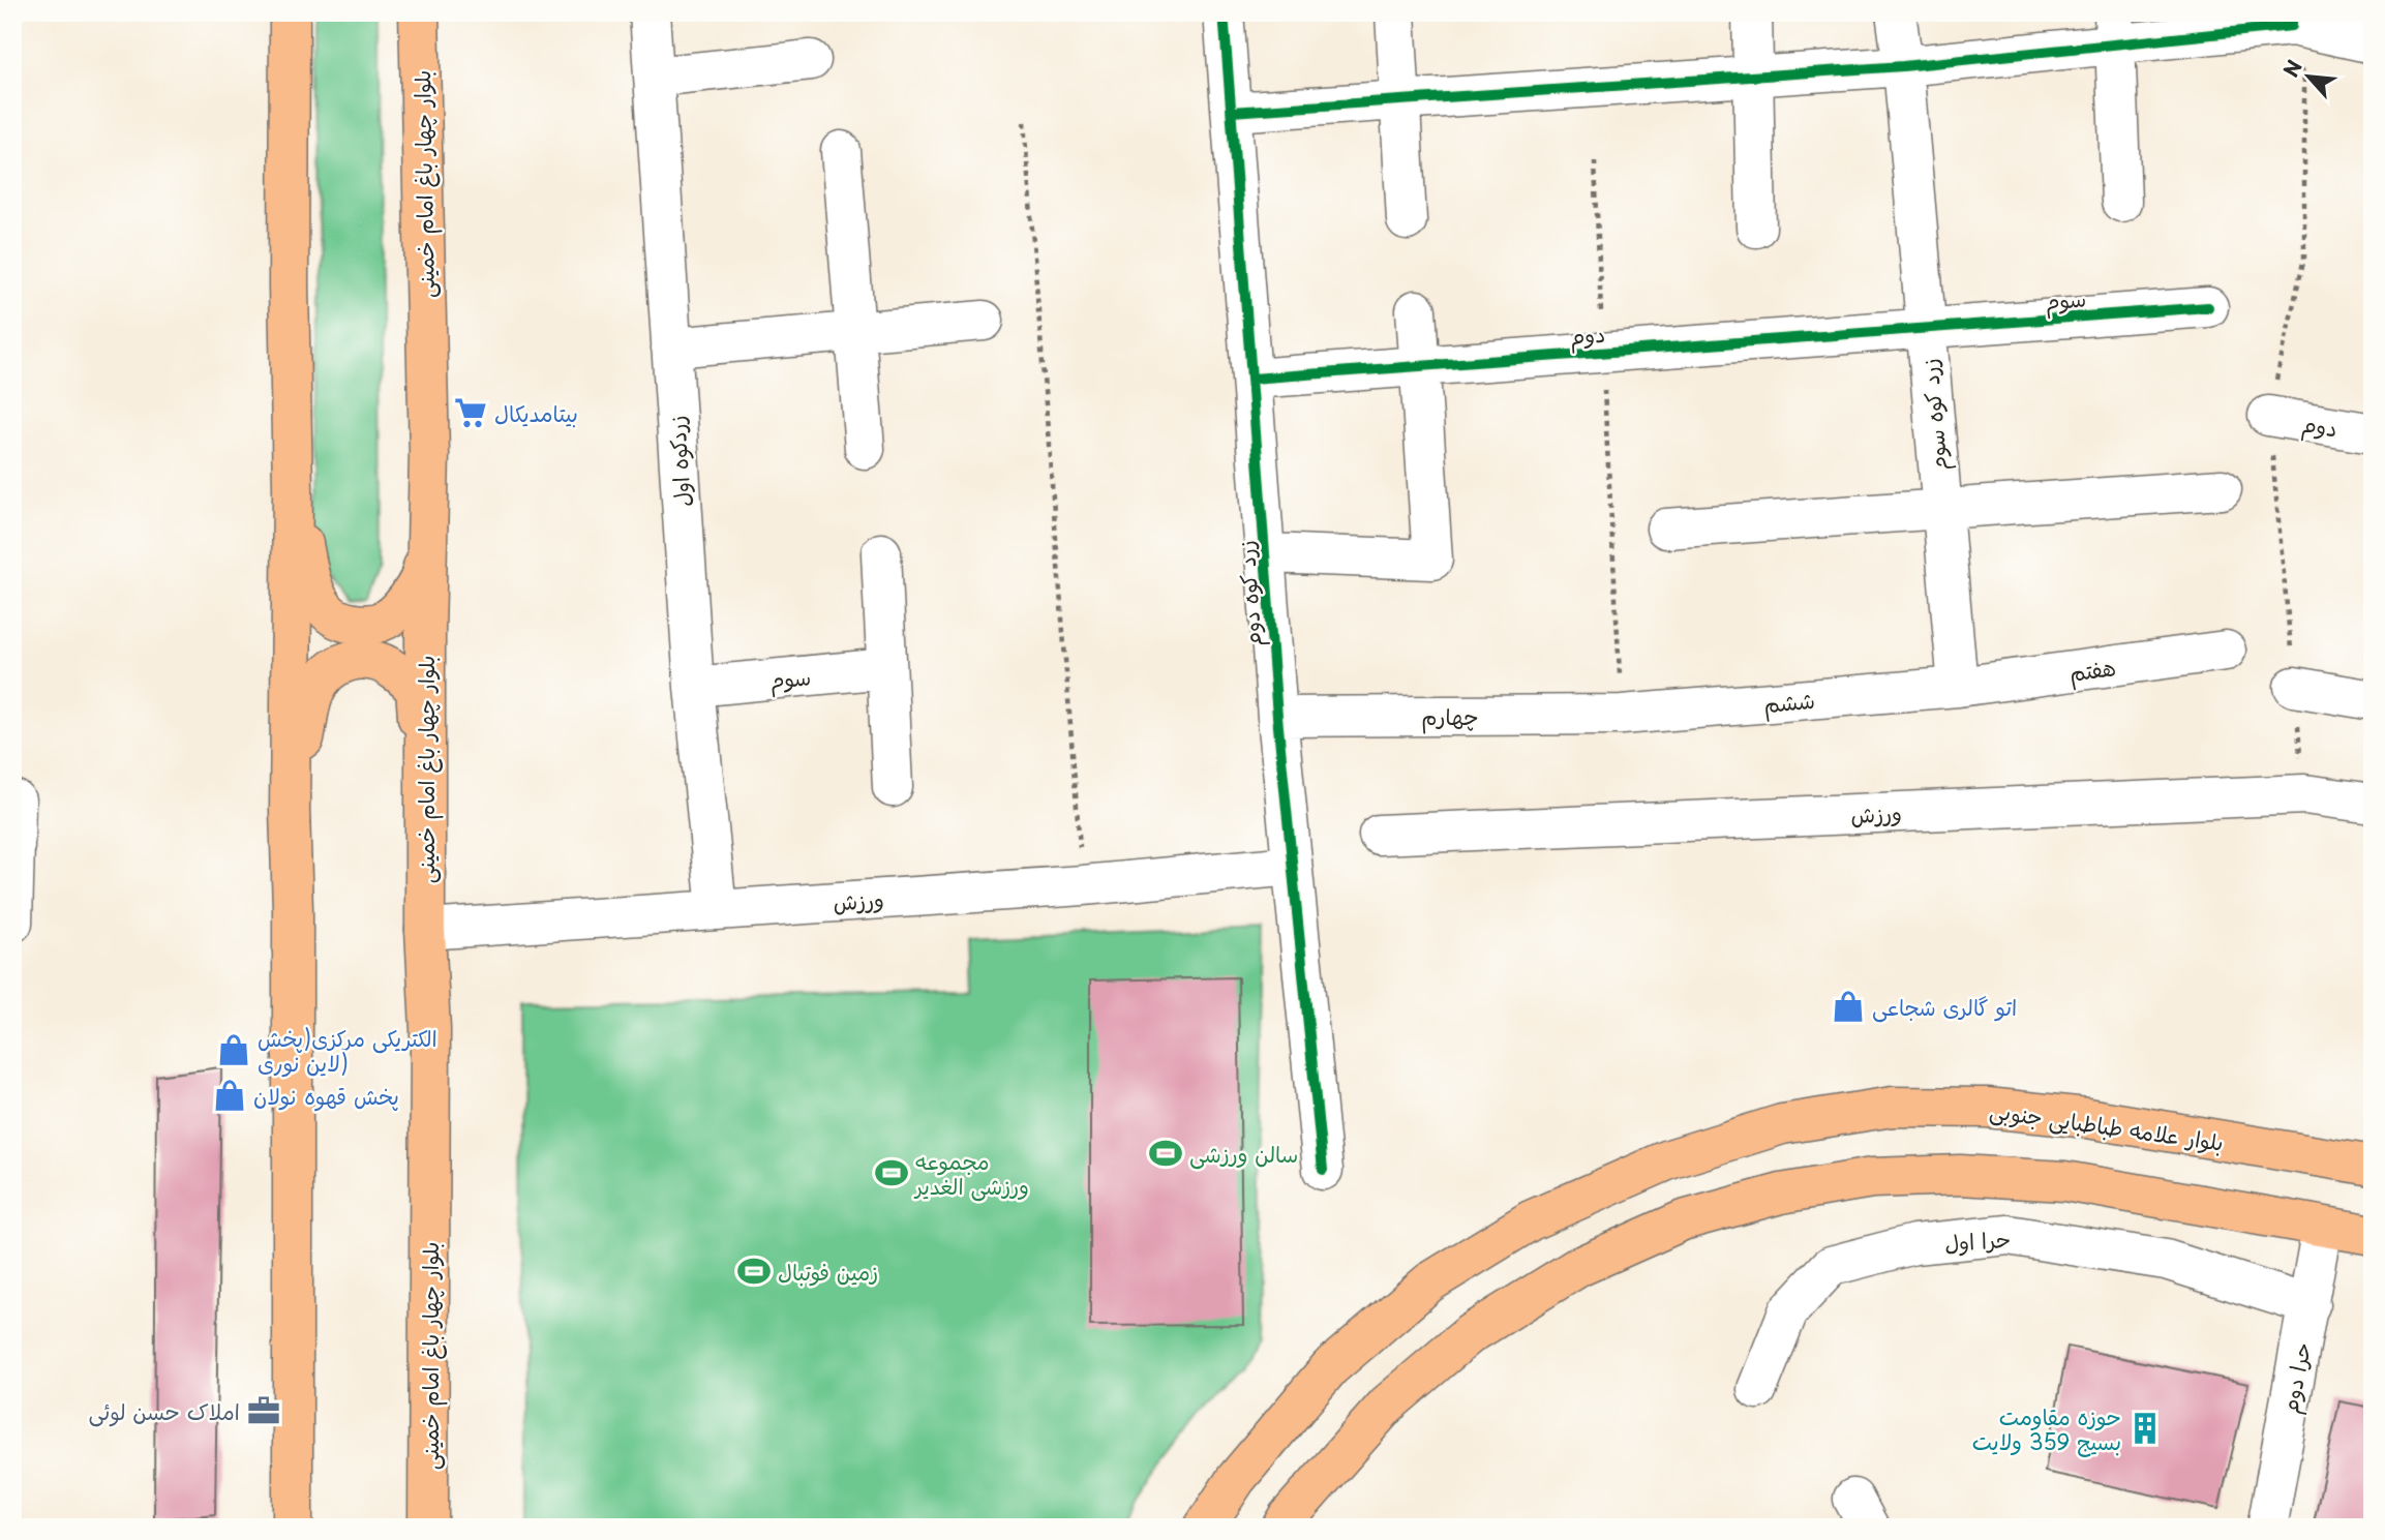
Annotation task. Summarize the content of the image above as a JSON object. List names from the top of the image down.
{
  "streets": {
    "main road": ["بلوار چهار باغ امام خمینی", "بلوار علامه طباطبایی جنوبی"],
    "street": [
      "سوم",
      "دوم",
      "زرد کوه سوم",
      "زردکوه اول",
      "زرد کوه دوم",
      "هفتم",
      "ششم",
      "چهارم",
      "ورزش",
      "حرا اول",
      "حرا دوم"
    ]
  },
  "crossings": [
    ["بلوار چهار باغ امام خمینی", "ورزش"],
    ["سوم", "دوم"],
    ["سوم", "زرد کوه سوم"],
    ["سوم", "زردکوه اول"],
    ["دوم", "زرد کوه سوم"],
    ["دوم", "زرد کوه دوم"],
    ["زرد کوه سوم", "هفتم"],
    ["زرد کوه سوم", "ششم"],
    ["زردکوه اول", "ورزش"],
    ["زرد کوه دوم", "چهارم"],
    ["زرد کوه دوم", "ورزش"],
    ["هفتم", "ششم"],
    ["ششم", "چهارم"],
    ["حرا اول", "حرا دوم"]
  ],
  "places": {
    "supermarket": ["بیتامدیکال"],
    "shop": ["اتو گالری شجاعی", "الکتریکی مرکزی(پخش لاین نوری)", "پخش قهوه نولان"],
    "sports": ["سالن ورزشی", "مجموعه ورزشی الغدیر", "زمین فوتبال"],
    "office": ["املاک حسن لوئی"],
    "building": ["حوزه مقاومت بسیج 359 ولایت"]
  },
  "north": "top left"
}
